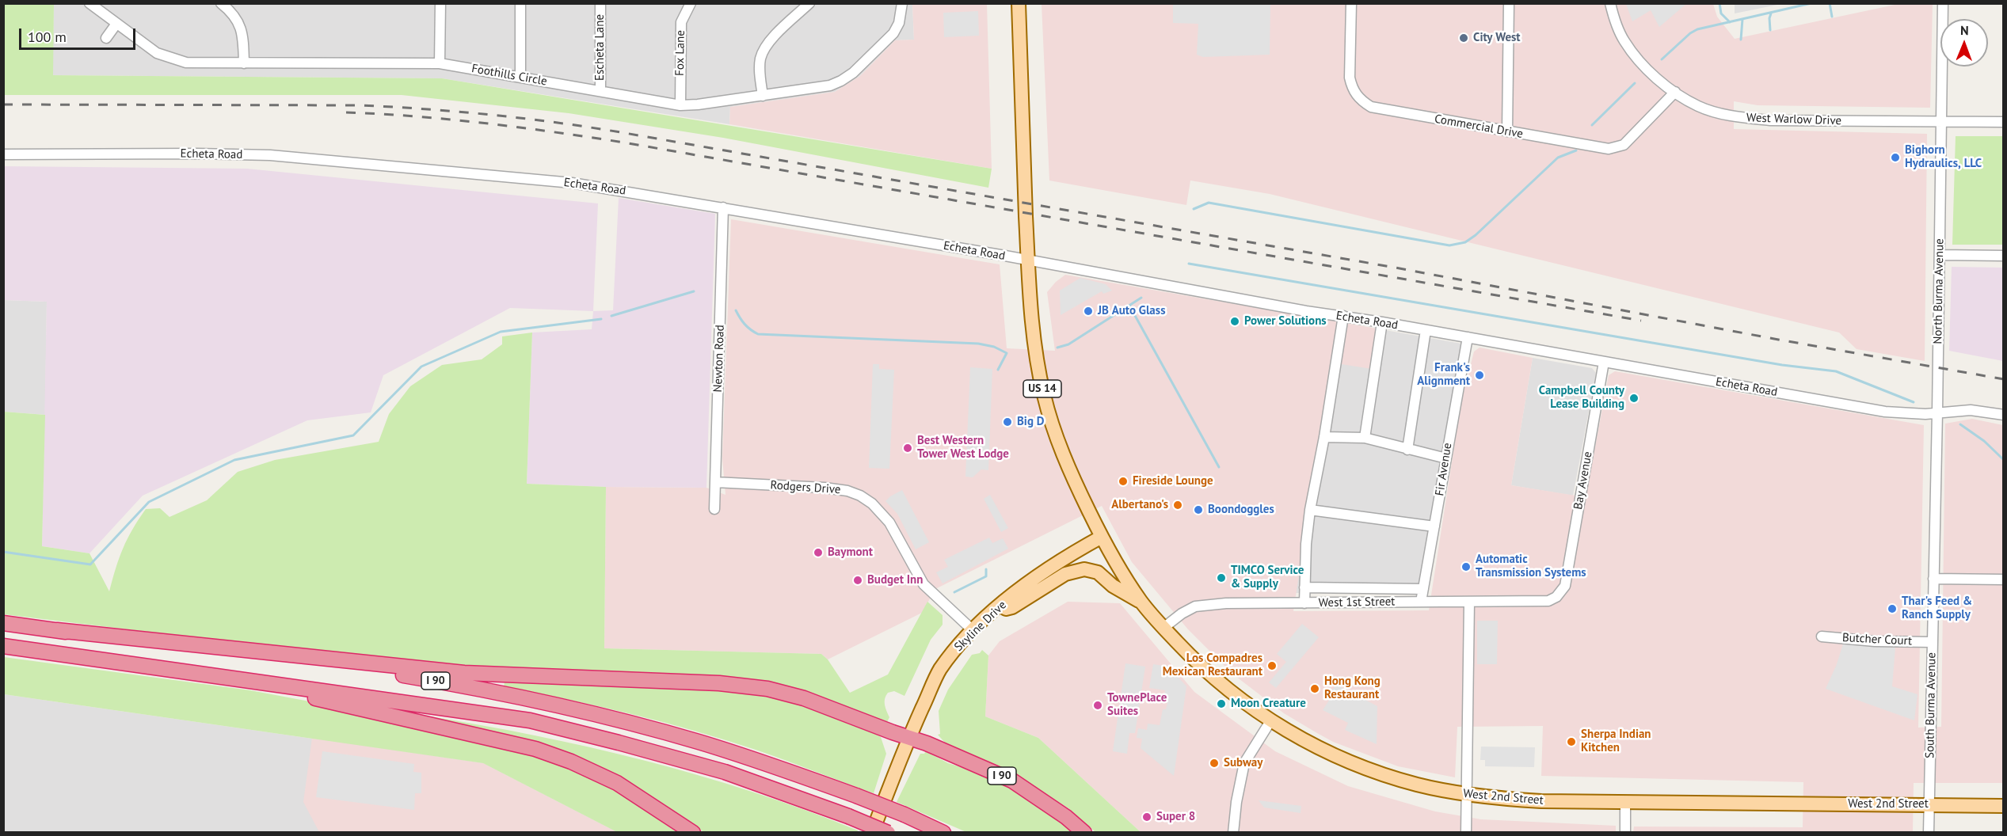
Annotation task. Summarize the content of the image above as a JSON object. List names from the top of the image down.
{
  "streets": {
    "highway": ["I 90"],
    "main road": ["US 14", "Skyline Drive", "West 2nd Street"],
    "street": [
      "Escheta Lane",
      "Fox Lane",
      "Foothills Circle",
      "West Warlow Drive",
      "Commercial Drive",
      "Echeta Road",
      "North Burma Avenue",
      "Newton Road",
      "Fir Avenue",
      "Bay Avenue",
      "Rodgers Drive",
      "West 1st Street",
      "Butcher Court",
      "South Burma Avenue"
    ]
  },
  "crossings": [
    ["Escheta Lane", "Foothills Circle"],
    ["Fox Lane", "Foothills Circle"],
    ["West Warlow Drive", "Commercial Drive"],
    ["West Warlow Drive", "North Burma Avenue"],
    ["Echeta Road", "North Burma Avenue"],
    ["Echeta Road", "Newton Road"],
    ["Echeta Road", "US 14"],
    ["Echeta Road", "Fir Avenue"],
    ["Echeta Road", "Bay Avenue"],
    ["North Burma Avenue", "South Burma Avenue"],
    ["Newton Road", "Rodgers Drive"],
    ["US 14", "Skyline Drive"],
    ["US 14", "West 2nd Street"],
    ["Fir Avenue", "West 1st Street"],
    ["Bay Avenue", "West 1st Street"],
    ["Rodgers Drive", "Skyline Drive"],
    ["West 1st Street", "West 2nd Street"],
    ["Skyline Drive", "I 90"],
    ["Skyline Drive", "West 2nd Street"],
    ["Butcher Court", "South Burma Avenue"],
    ["South Burma Avenue", "West 2nd Street"]
  ],
  "places": [
    "City West",
    "Bighorn Hydraulics, LLC",
    "JB Auto Glass",
    "Power Solutions",
    "Frank's Alignment",
    "Campbell County Lease Building",
    "Big D",
    "Best Western Tower West Lodge",
    "Fireside Lounge",
    "Albertano's",
    "Boondoggles",
    "Baymont",
    "Automatic Transmission Systems",
    "TIMCO Service & Supply",
    "Budget Inn",
    "Thar's Feed & Ranch Supply",
    "Los Compadres Mexican Restaurant",
    "Hong Kong Restaurant",
    "Moon Creature",
    "TownePlace Suites",
    "Sherpa Indian Kitchen",
    "Subway",
    "Super 8"
  ],
  "scale_bar": "100 m",
  "north": "top"
}
